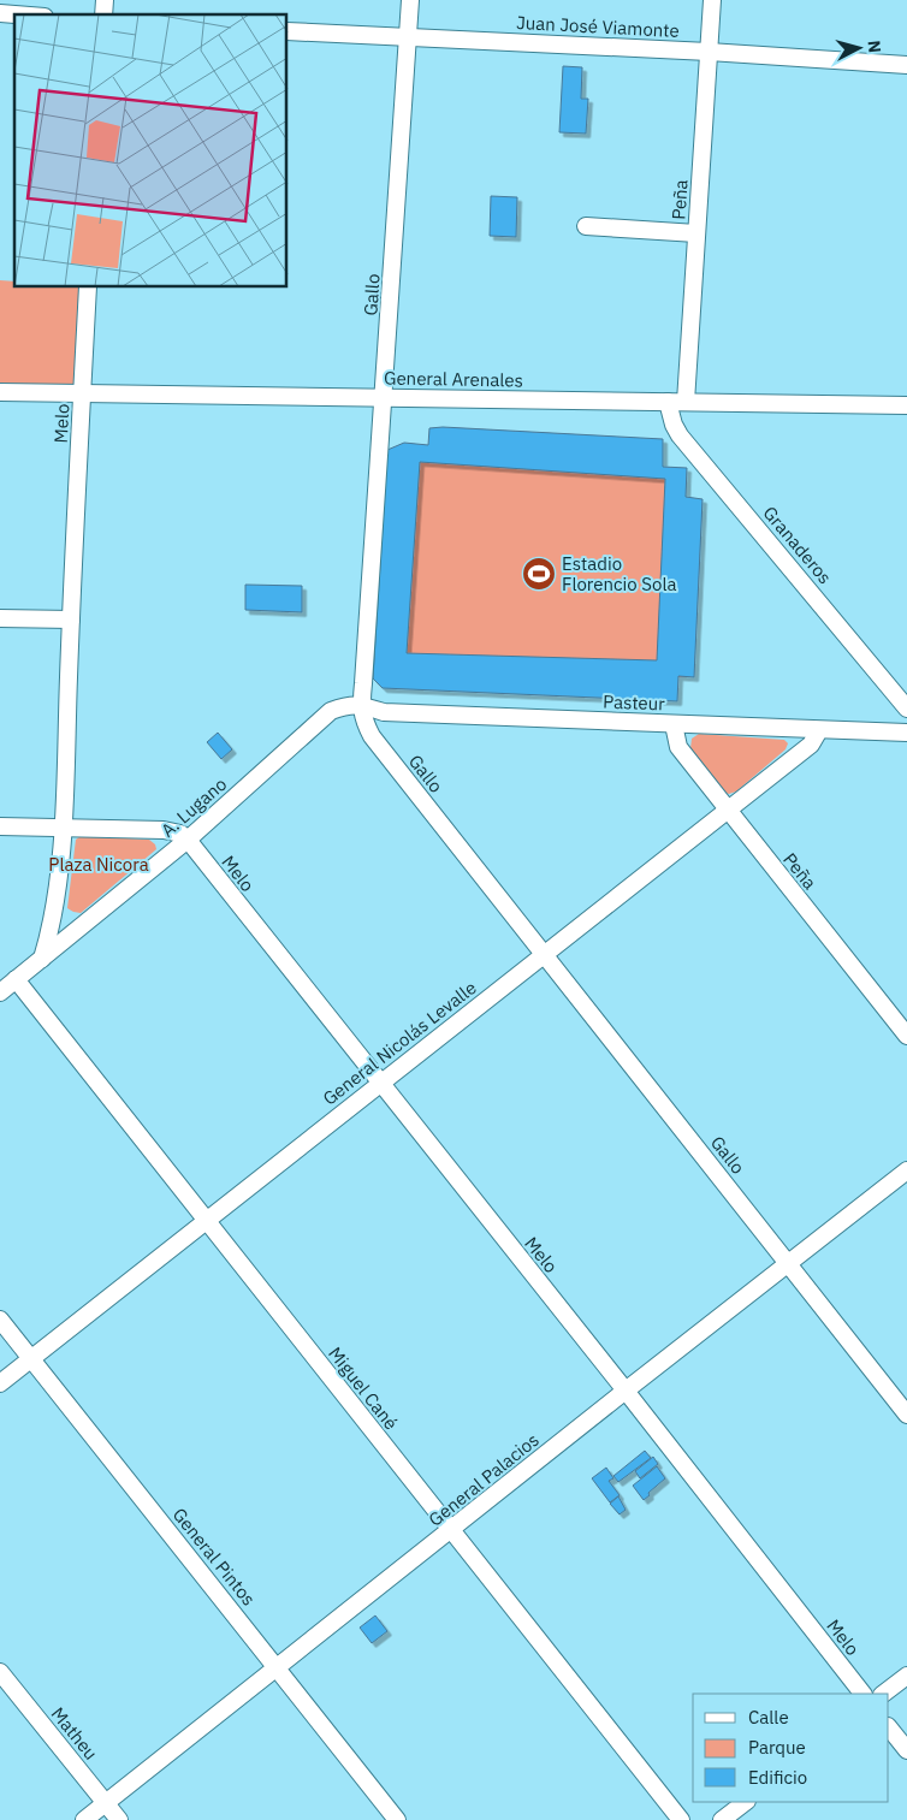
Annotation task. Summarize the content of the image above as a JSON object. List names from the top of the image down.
{
  "streets": {
    "street": [
      "Juan José Viamonte",
      "Peña",
      "Gallo",
      "General Arenales",
      "Melo",
      "Granaderos",
      "Pasteur",
      "A. Lugano",
      "General Nicolás Levalle",
      "Miguel Cané",
      "General Palacios",
      "General Pintos",
      "Matheu"
    ]
  },
  "crossings": [
    ["Juan José Viamonte", "Peña"],
    ["Juan José Viamonte", "Gallo"],
    ["Peña", "General Arenales"],
    ["Peña", "Pasteur"],
    ["Peña", "General Nicolás Levalle"],
    ["Gallo", "General Arenales"],
    ["Gallo", "Pasteur"],
    ["Gallo", "A. Lugano"],
    ["Gallo", "General Nicolás Levalle"],
    ["Gallo", "General Palacios"],
    ["General Arenales", "Melo"],
    ["General Arenales", "Granaderos"],
    ["Melo", "A. Lugano"],
    ["Melo", "General Nicolás Levalle"],
    ["Melo", "General Palacios"],
    ["Pasteur", "A. Lugano"],
    ["Pasteur", "General Nicolás Levalle"],
    ["A. Lugano", "Miguel Cané"],
    ["General Nicolás Levalle", "Miguel Cané"],
    ["General Nicolás Levalle", "General Pintos"],
    ["Miguel Cané", "General Palacios"],
    ["General Palacios", "General Pintos"],
    ["General Palacios", "Matheu"]
  ],
  "parks": ["Plaza Nicora"],
  "places": {
    "sports": ["Estadio Florencio Sola"]
  },
  "legend": ["Calle", "Parque", "Edificio"],
  "north": "right"
}
